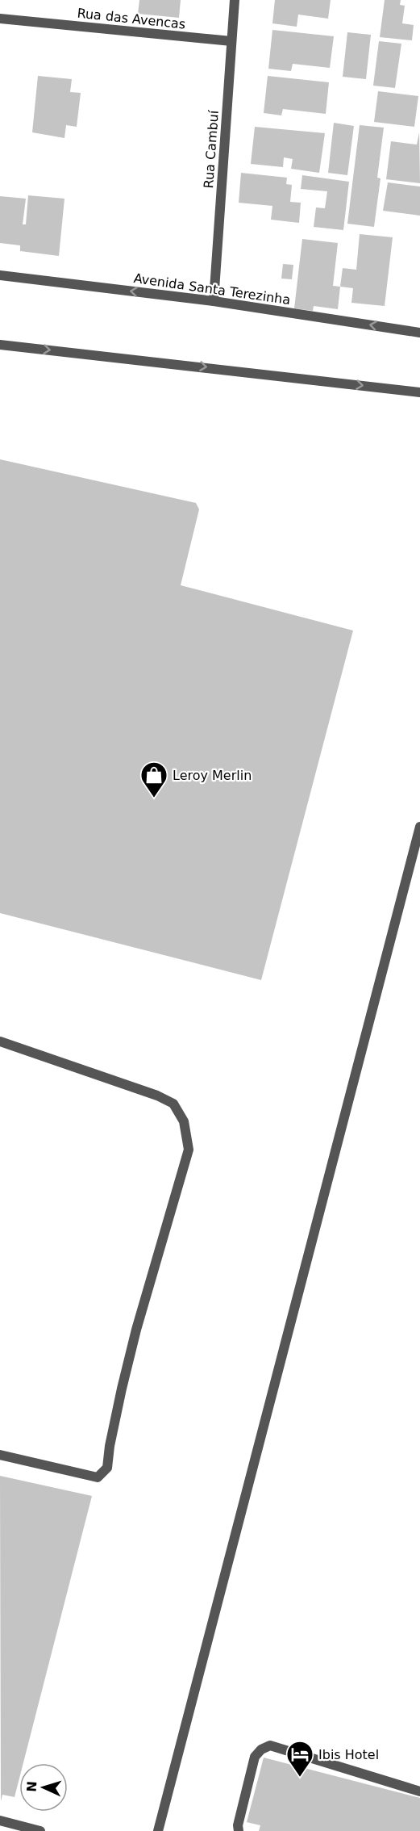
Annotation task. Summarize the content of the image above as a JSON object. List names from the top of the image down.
{
  "streets": {
    "street": ["Rua das Avencas", "Rua Cambuí", "Avenida Santa Terezinha"]
  },
  "crossings": [
    ["Rua das Avencas", "Rua Cambuí"],
    ["Rua Cambuí", "Avenida Santa Terezinha"]
  ],
  "places": {
    "shop": ["Leroy Merlin"],
    "hotel": ["Ibis Hotel"]
  },
  "north": "left"
}
